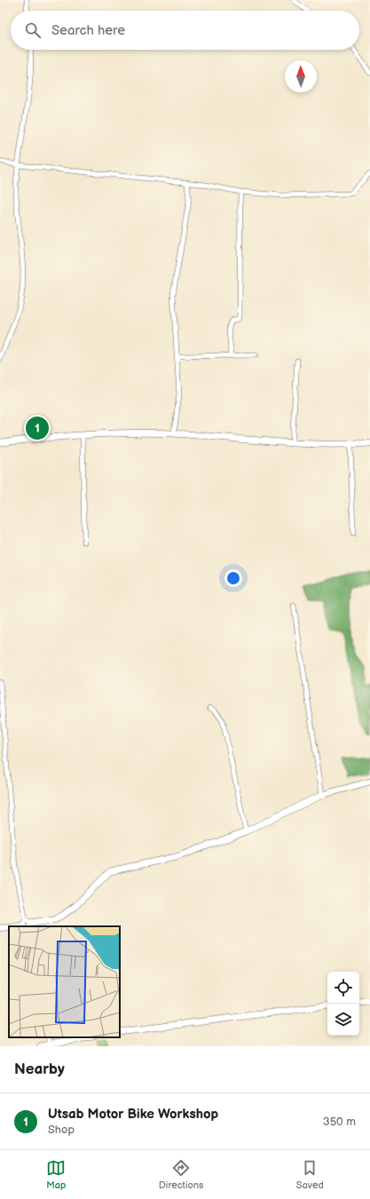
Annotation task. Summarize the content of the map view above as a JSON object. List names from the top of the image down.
{
  "north": "top",
  "page": {
    "search": "Search here",
    "pins": "1",
    "heading": "Nearby",
    "list": [
      {
        "mark": "1",
        "name": "Utsab Motor Bike Workshop",
        "note": "Shop",
        "value": "350 m"
      }
    ],
    "nav": ["Map", "Directions", "Saved"]
  }
}
